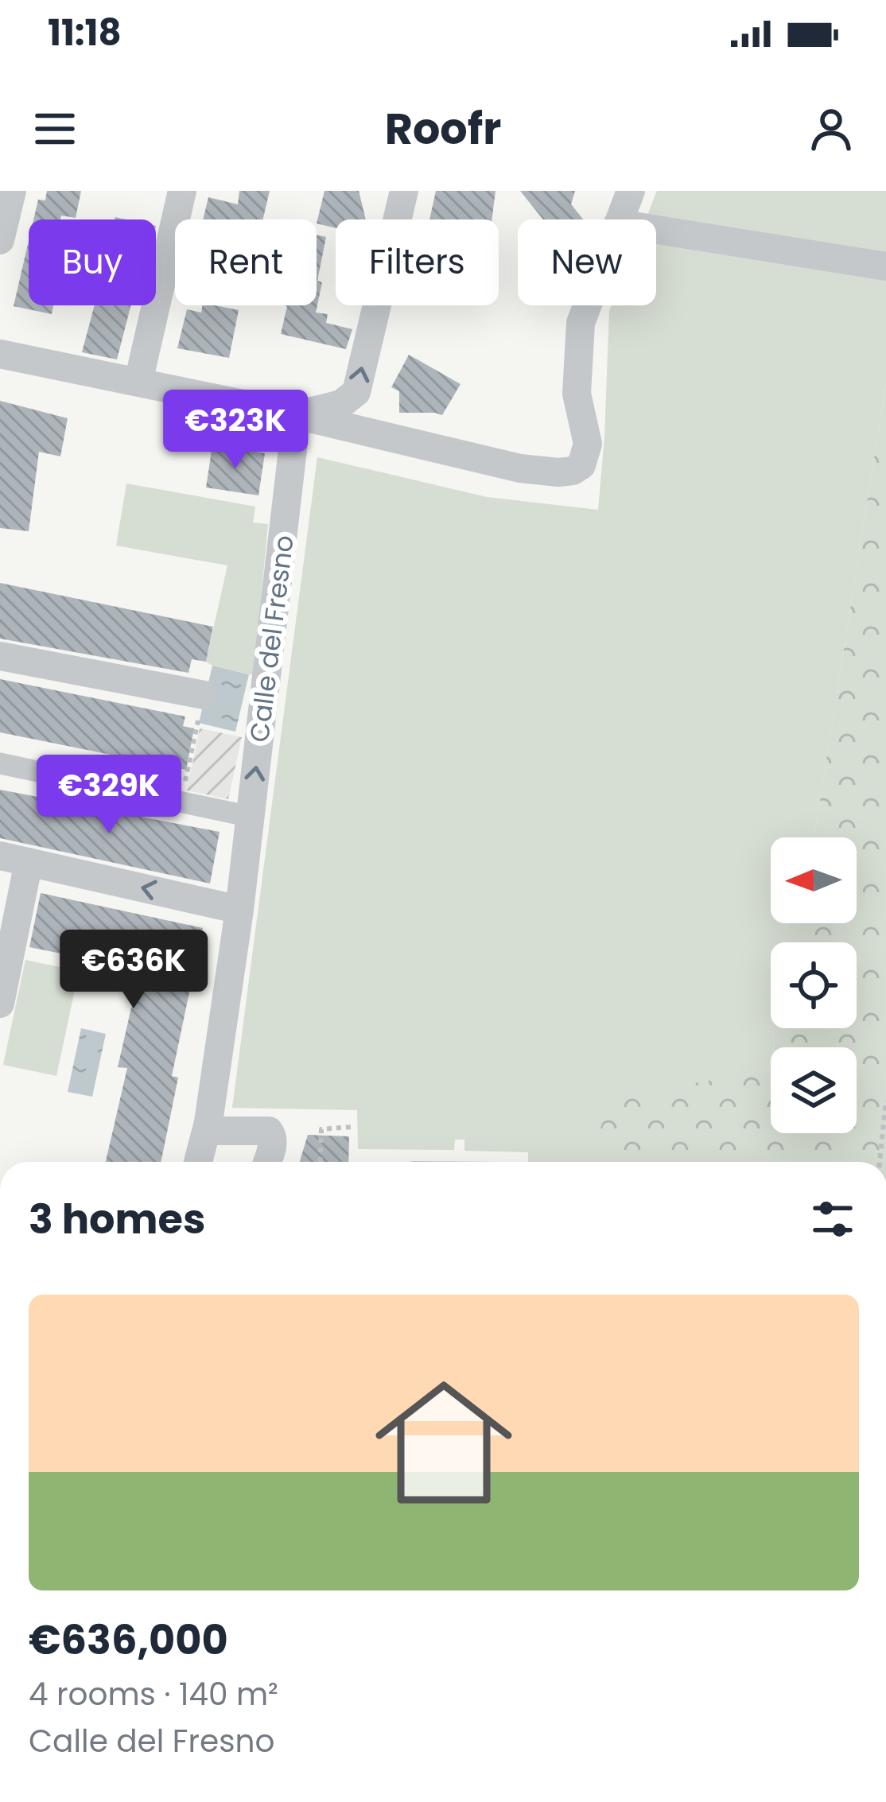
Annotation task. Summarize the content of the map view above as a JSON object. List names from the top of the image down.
{
  "streets": {
    "street": ["Calle del Fresno"]
  },
  "one_way": ["Calle del Fresno"],
  "north": "left",
  "page": {
    "status": "11:18",
    "header": "Roofr",
    "chip": [
      "Buy",
      "Rent",
      "Filters",
      "New"
    ],
    "price": ["€323K", "€329K", "€636K"],
    "heading": "3 homes",
    "list": [
      {
        "name": "€636,000",
        "note": "4 rooms · 140 m² · Calle del Fresno"
      }
    ]
  }
}
